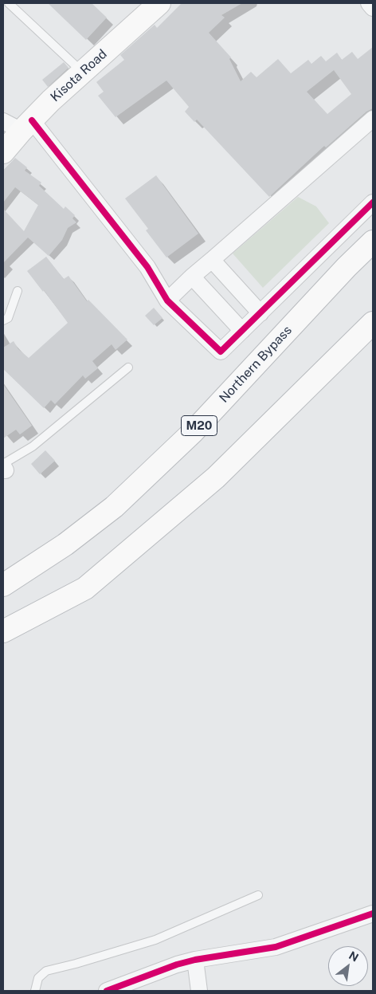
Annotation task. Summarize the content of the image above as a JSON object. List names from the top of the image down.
{
  "streets": {
    "main road": ["Kisota Road", "Northern Bypass", "M20"]
  },
  "north": "top right"
}
